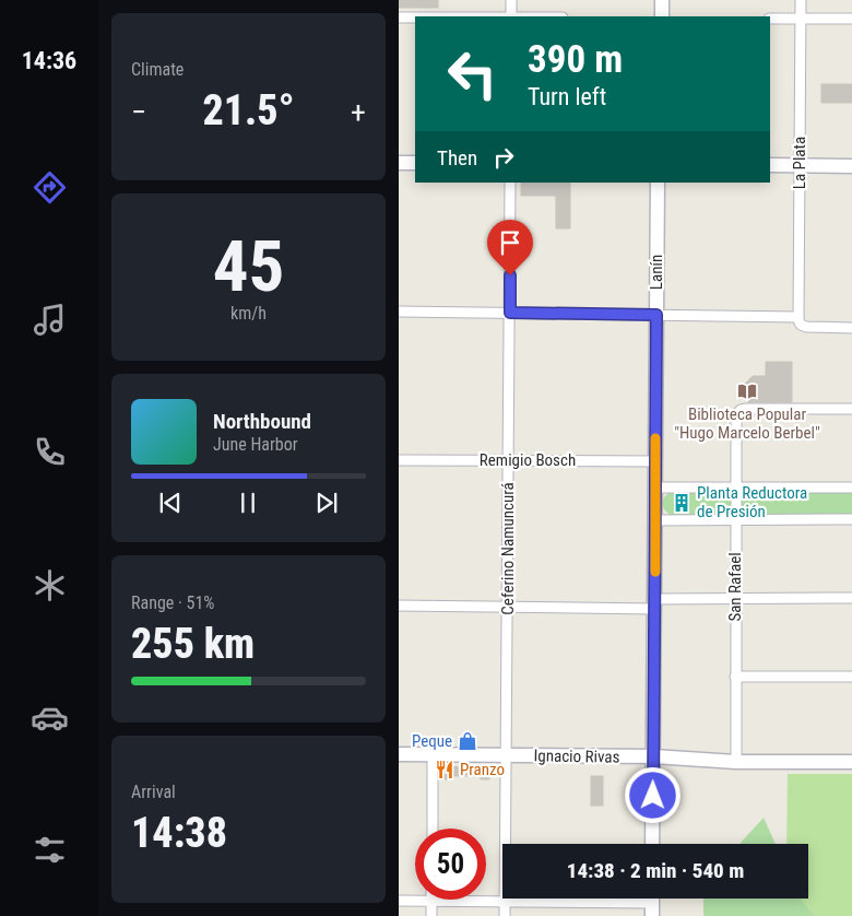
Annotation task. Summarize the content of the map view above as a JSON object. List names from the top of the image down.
{
  "streets": {
    "main road": ["Lanín", "Ignacio Rivas"],
    "street": [
      "La Plata",
      "Remigio Bosch",
      "Ceferino Namuncurá",
      "San Rafael"
    ]
  },
  "crossings": [
    ["Lanín", "Remigio Bosch"],
    ["Lanín", "Ignacio Rivas"],
    ["Remigio Bosch", "Ceferino Namuncurá"],
    ["Ceferino Namuncurá", "Ignacio Rivas"],
    ["San Rafael", "Ignacio Rivas"]
  ],
  "places": {
    "library": ["Biblioteca Popular \"Hugo Marcelo Berbel\""],
    "building": ["Planta Reductora de Presión"],
    "shop": ["Peque"],
    "restaurant": ["Pranzo"]
  },
  "page": {
    "tabs": "14:36",
    "tile": [
      "Climate",
      ["45", "km/h"],
      ["Range · 51%", "255 km"],
      ["Arrival", "14:38"]
    ],
    "turn": ["390 m", "Turn left"],
    "heat": ["−", "21.5°", "+"],
    "then": "Then",
    "song": ["Northbound", "June Harbor"],
    "limit": "50",
    "trip": "14:38 · 2 min · 540 m"
  }
}
